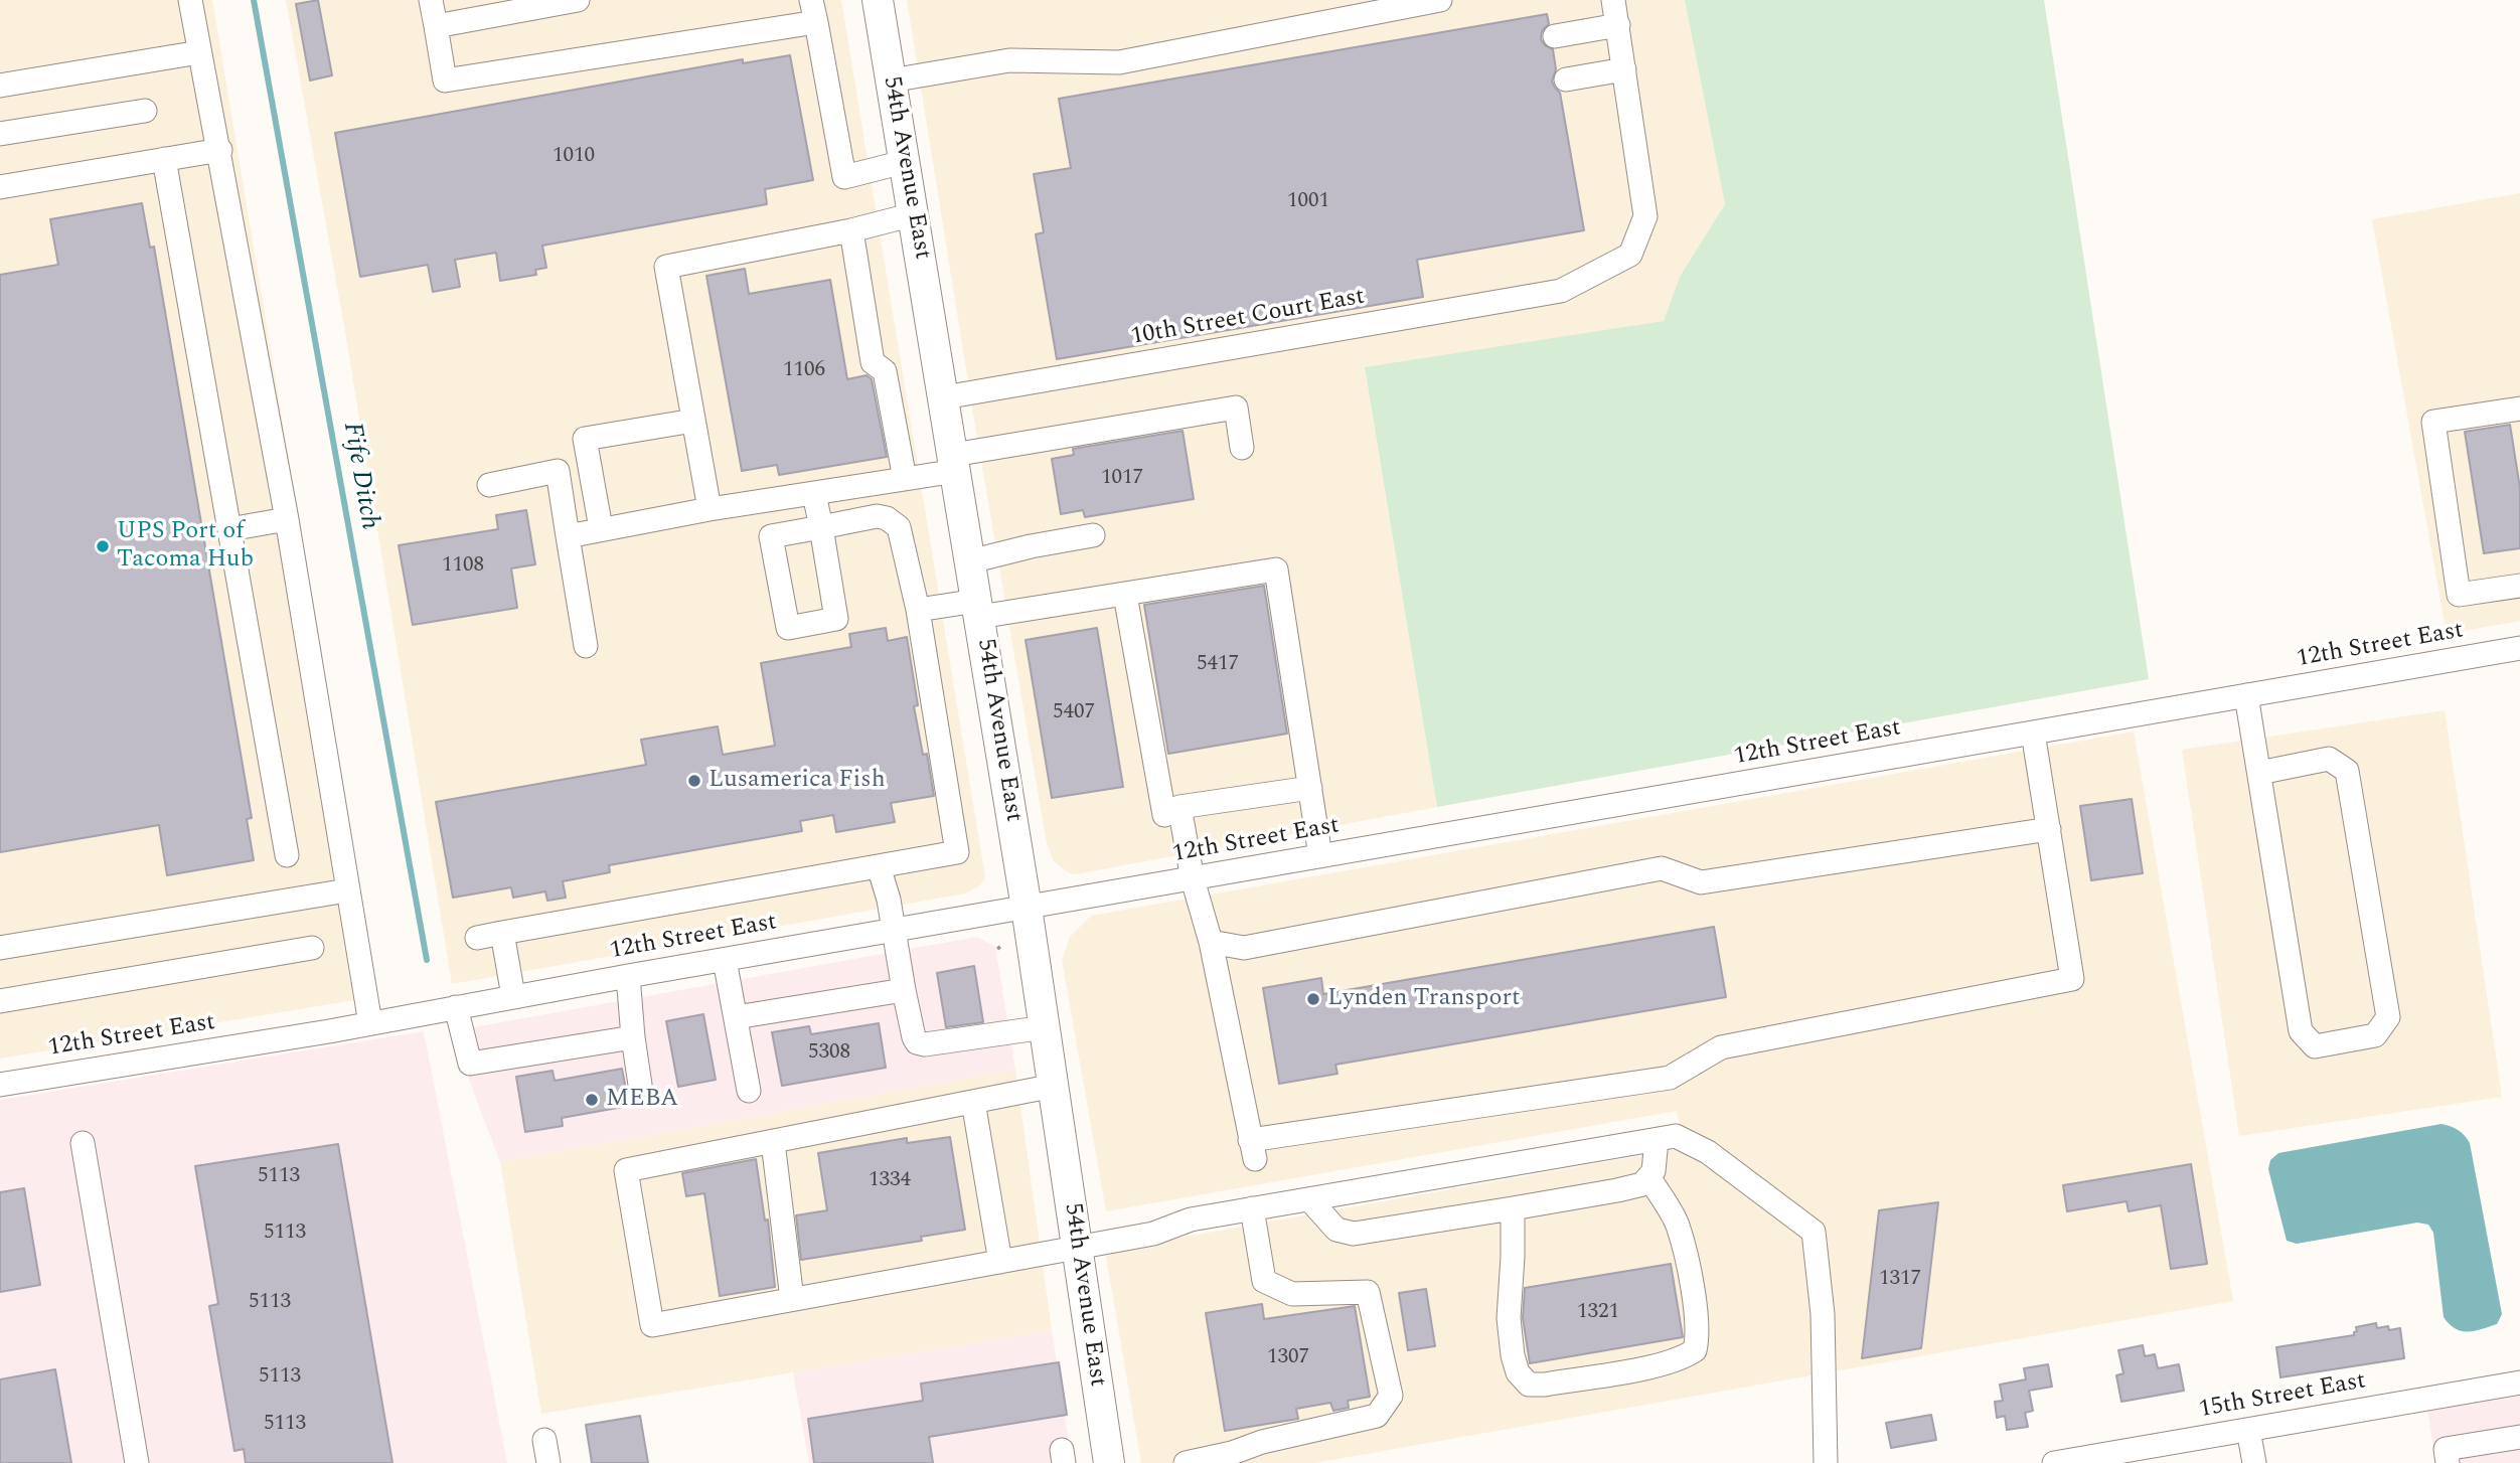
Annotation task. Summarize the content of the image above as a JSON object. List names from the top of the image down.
{
  "streets": {
    "main road": ["54th Avenue East"],
    "street": ["10th Street Court East", "12th Street East", "15th Street East"]
  },
  "crossings": [
    ["54th Avenue East", "10th Street Court East"],
    ["54th Avenue East", "12th Street East"]
  ],
  "water": ["Fife Ditch"],
  "places": [
    "UPS Port of Tacoma Hub",
    "Lusamerica Fish",
    "Lynden Transport",
    "MEBA"
  ],
  "house_numbers": [
    "1010",
    "1001",
    "1106",
    "1017",
    "1108",
    "5417",
    "5407",
    "5308",
    "5113",
    "1334",
    "5113",
    "1317",
    "5113",
    "1321",
    "1307",
    "5113",
    "5113"
  ]
}
